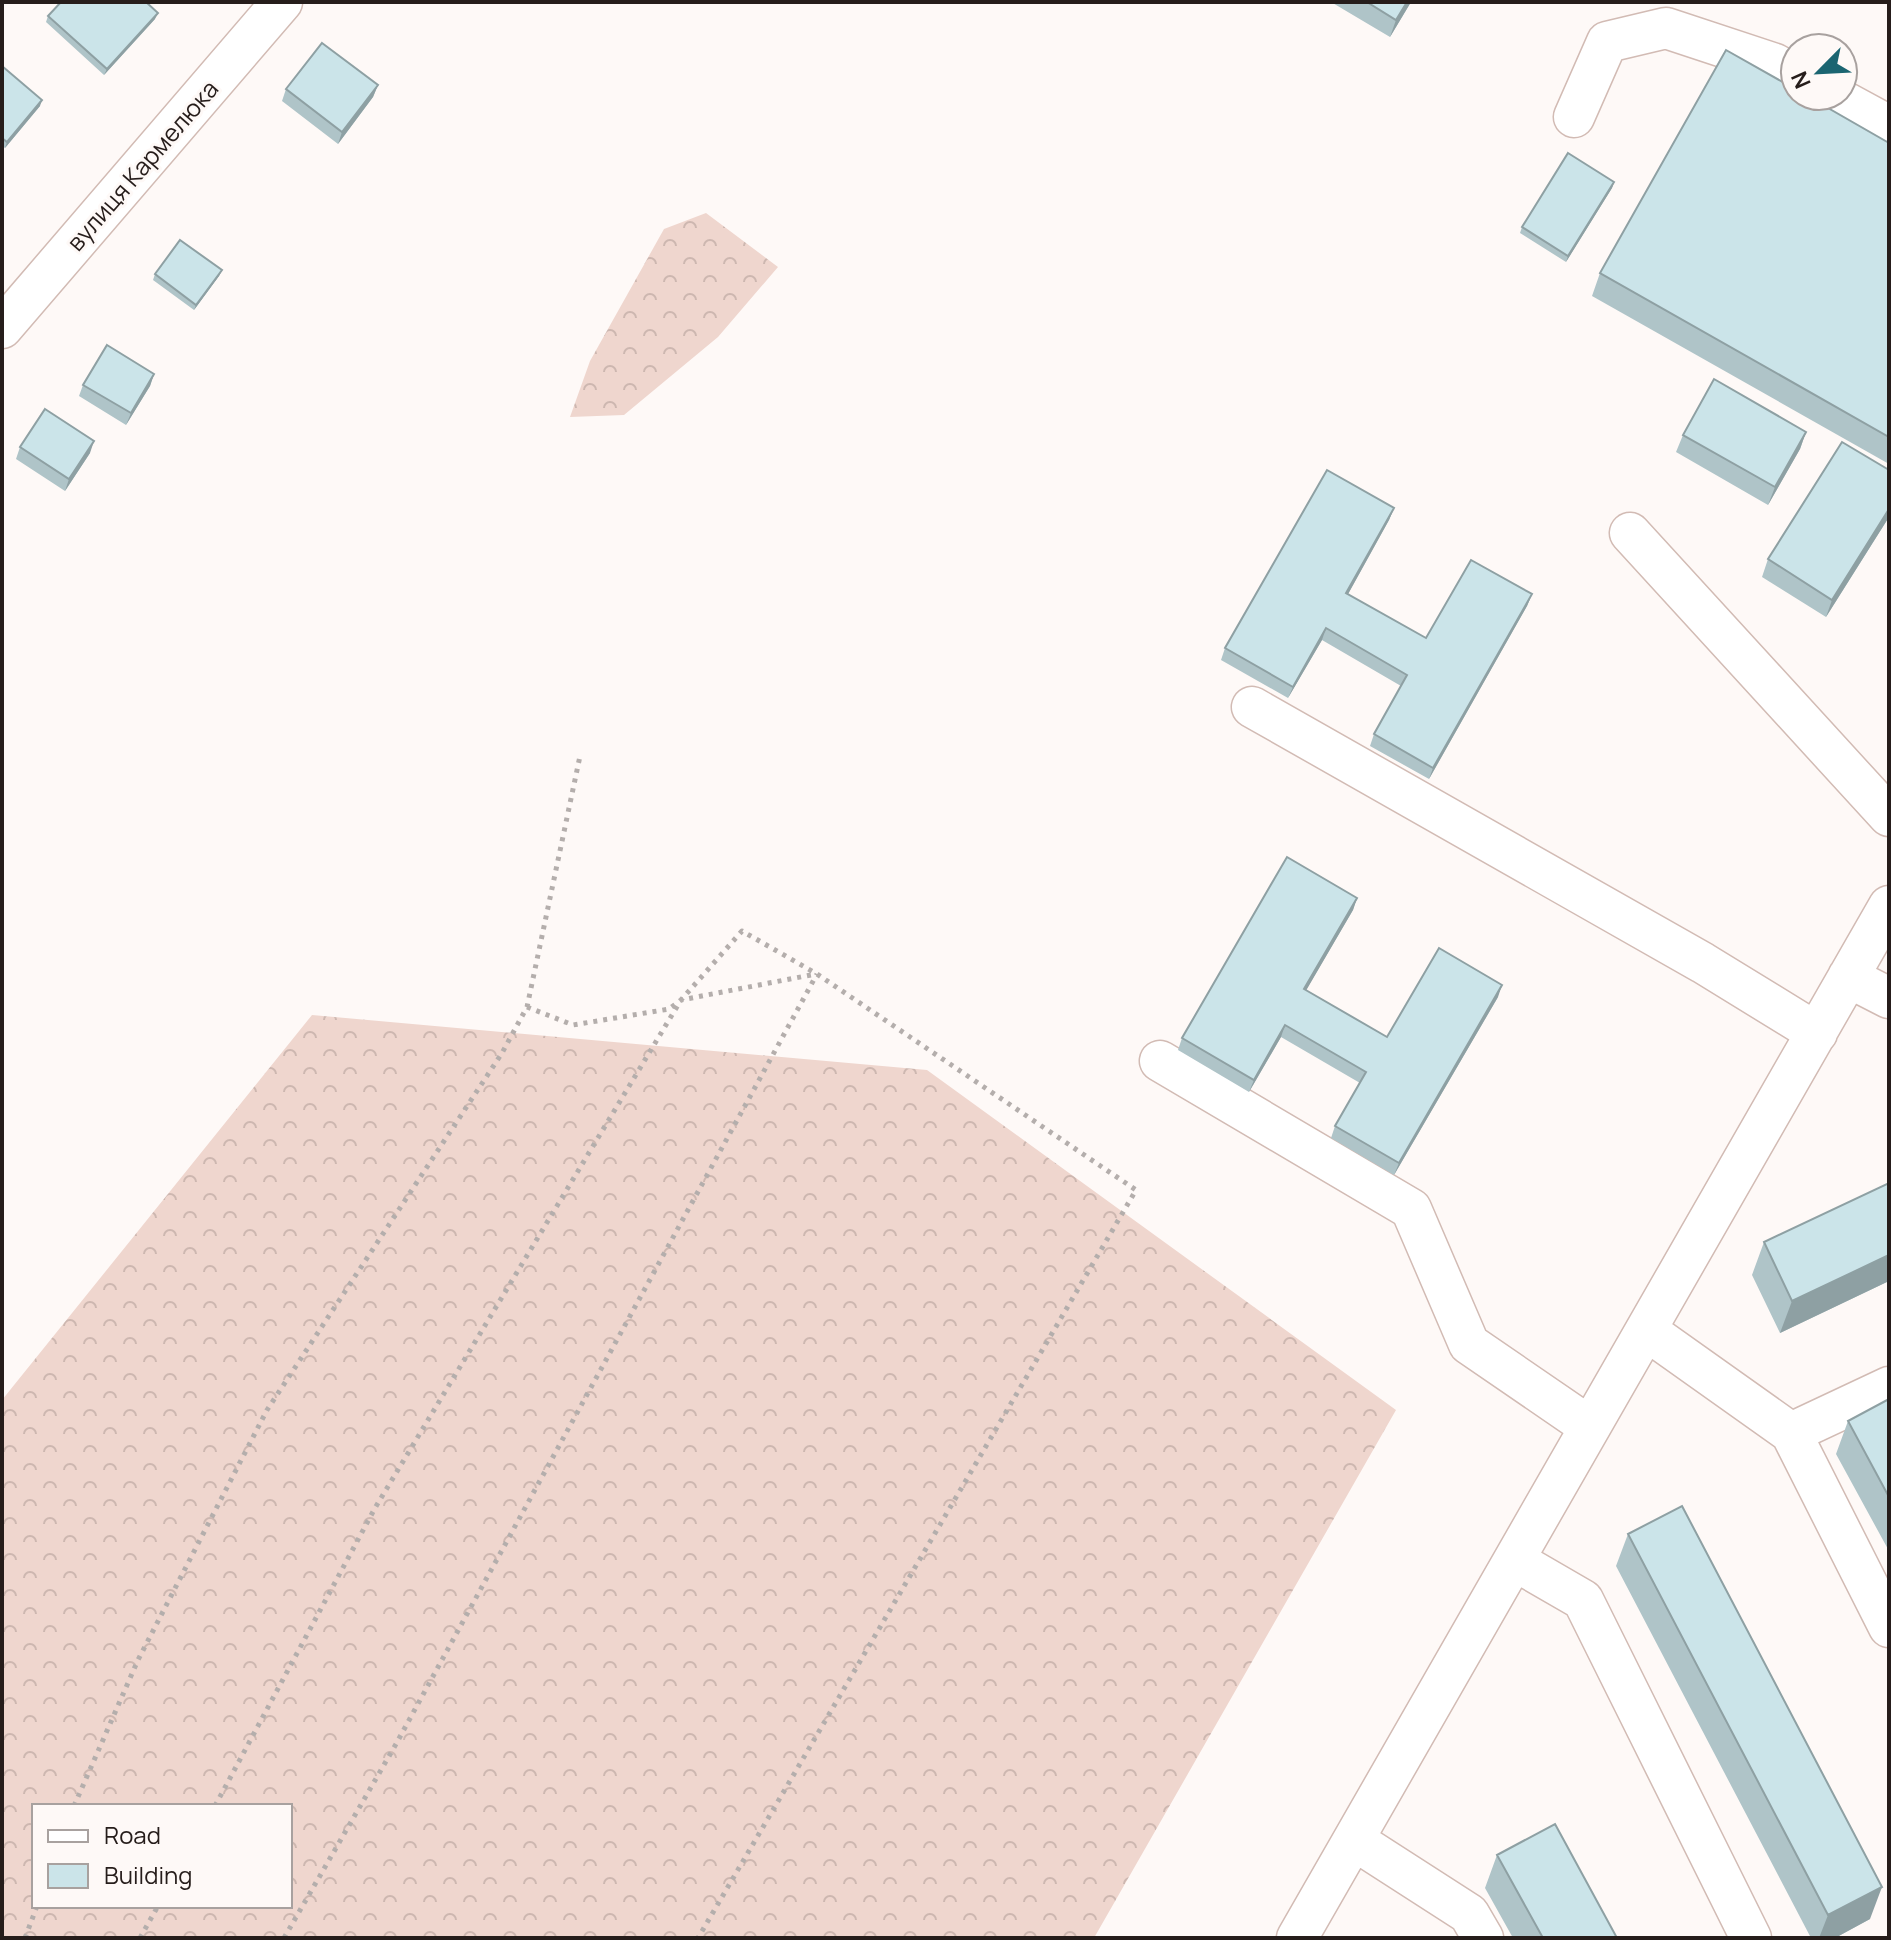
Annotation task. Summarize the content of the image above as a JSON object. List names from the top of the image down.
{
  "streets": {
    "street": ["вулиця Кармелюка"]
  },
  "legend": ["Road", "Building"],
  "north": "bottom left"
}
